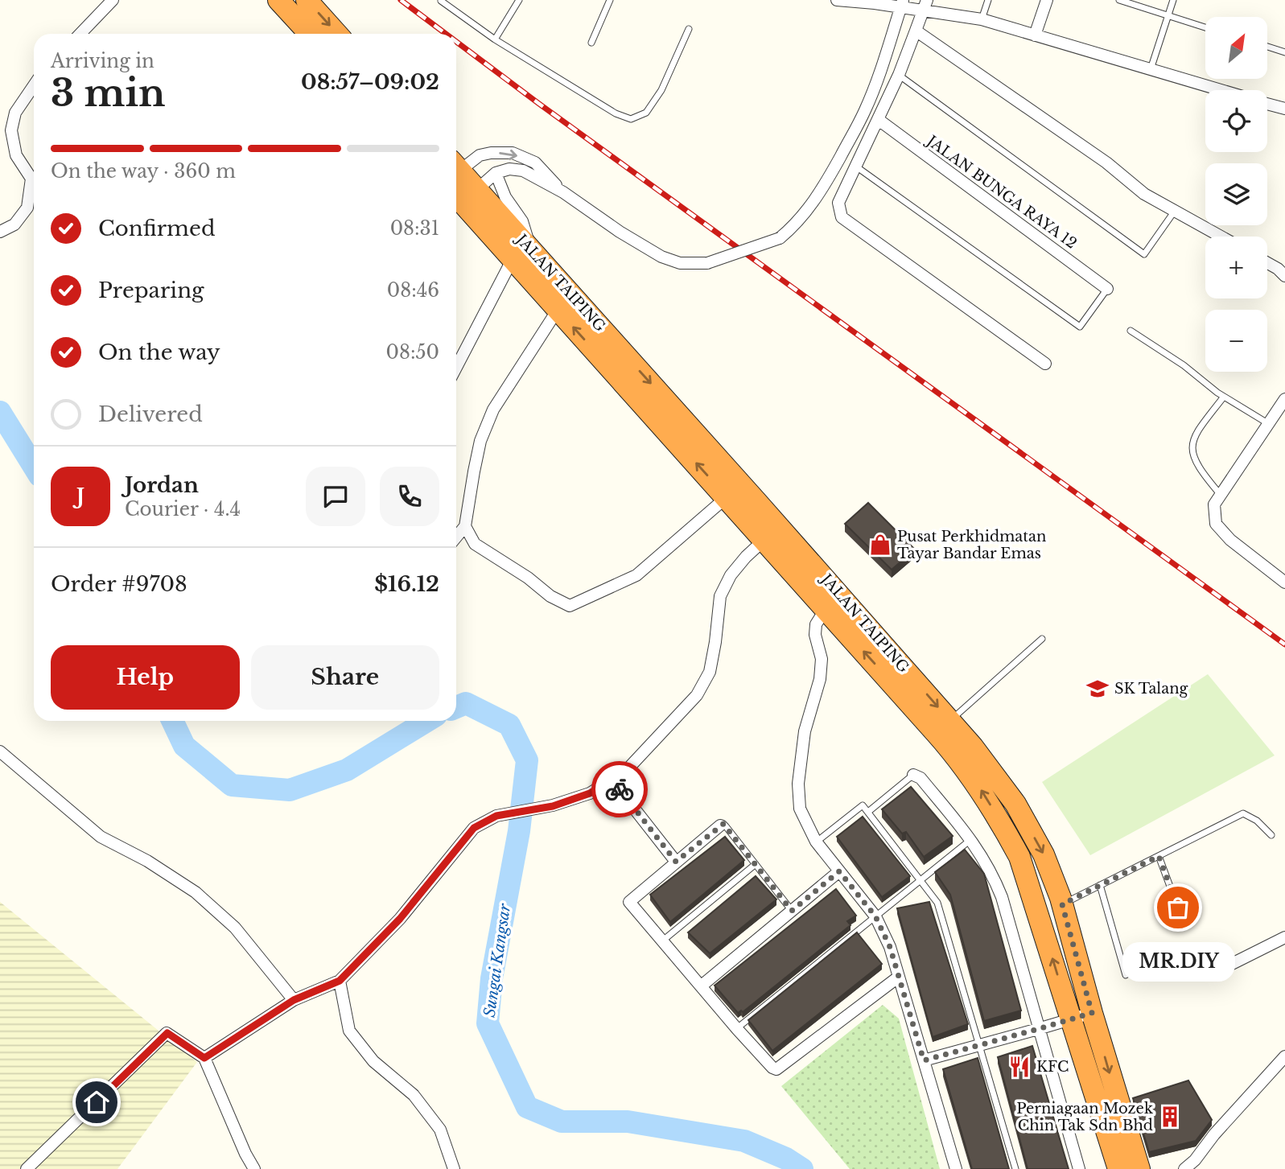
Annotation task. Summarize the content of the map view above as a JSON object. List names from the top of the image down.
{
  "streets": {
    "highway": ["JALAN TAIPING"],
    "street": ["JALAN BUNGA RAYA 12"]
  },
  "water": ["Sungai Kangsar"],
  "places": {
    "shop": ["Pusat Perkhidmatan Tayar Bandar Emas"],
    "school or university": ["SK Talang"],
    "other": ["MR.DIY"],
    "restaurant": ["KFC"],
    "building": ["Perniagaan Mozek Chin Tak Sdn Bhd"]
  },
  "north": "top right",
  "page": {
    "map_buttons": ["+", "−"],
    "heading": ["3 min", "Arriving in", "08:57–09:02"],
    "panel": [
      "Jordan",
      "Courier · 4.4",
      "Order #9708",
      "$16.12"
    ],
    "bar": "On the way · 360 m",
    "list": [
      ["Confirmed", "08:31"],
      ["Preparing", "08:46"],
      ["On the way", "08:50"],
      "Delivered"
    ],
    "round": "J",
    "buttons": ["Help", "Share"],
    "bubble": "MR.DIY"
  }
}
